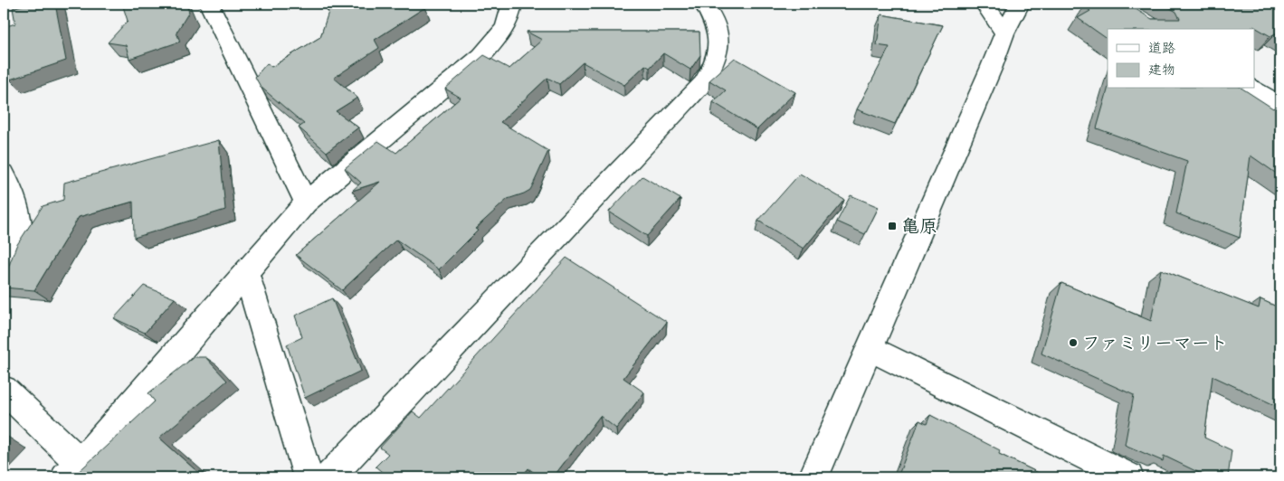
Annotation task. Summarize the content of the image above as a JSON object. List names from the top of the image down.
{
  "places": {
    "transit": ["亀原"],
    "other": ["ファミリーマート"]
  },
  "legend": ["道路", "建物"]
}
